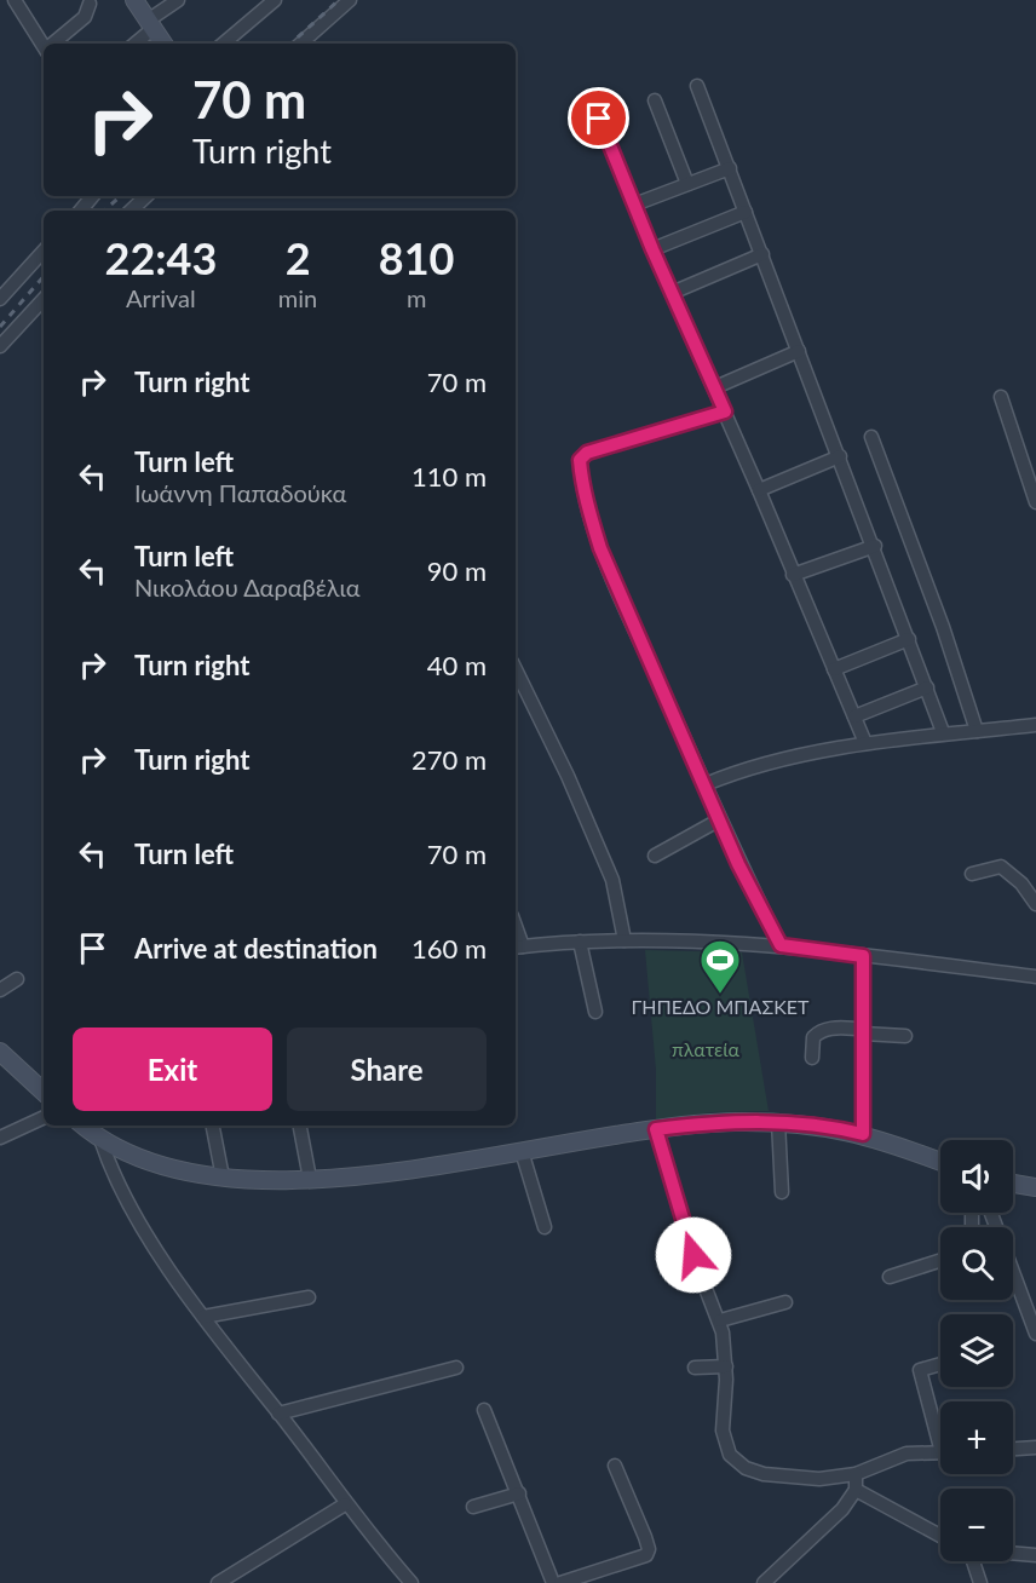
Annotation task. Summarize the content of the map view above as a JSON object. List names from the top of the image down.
{
  "parks": ["πλατεία"],
  "places": {
    "sports": ["ΓΗΠΕΔΟ ΜΠΑΣΚΕΤ"]
  },
  "page": {
    "turn": ["70 m", "Turn right"],
    "eta": [
      "22:43",
      "Arrival",
      "2",
      "min",
      "810",
      "m"
    ],
    "list": [
      {
        "name": "Turn right",
        "value": "70 m"
      },
      {
        "name": "Turn left",
        "note": "Ιωάννη Παπαδούκα",
        "value": "110 m"
      },
      {
        "name": "Turn left",
        "note": "Νικολάου Δαραβέλια",
        "value": "90 m"
      },
      {
        "name": "Turn right",
        "value": "40 m"
      },
      {
        "name": "Turn right",
        "value": "270 m"
      },
      {
        "name": "Turn left",
        "value": "70 m"
      },
      {
        "name": "Arrive at destination",
        "value": "160 m"
      }
    ],
    "buttons": ["Exit", "Share"],
    "map_buttons": ["+", "−"]
  }
}
